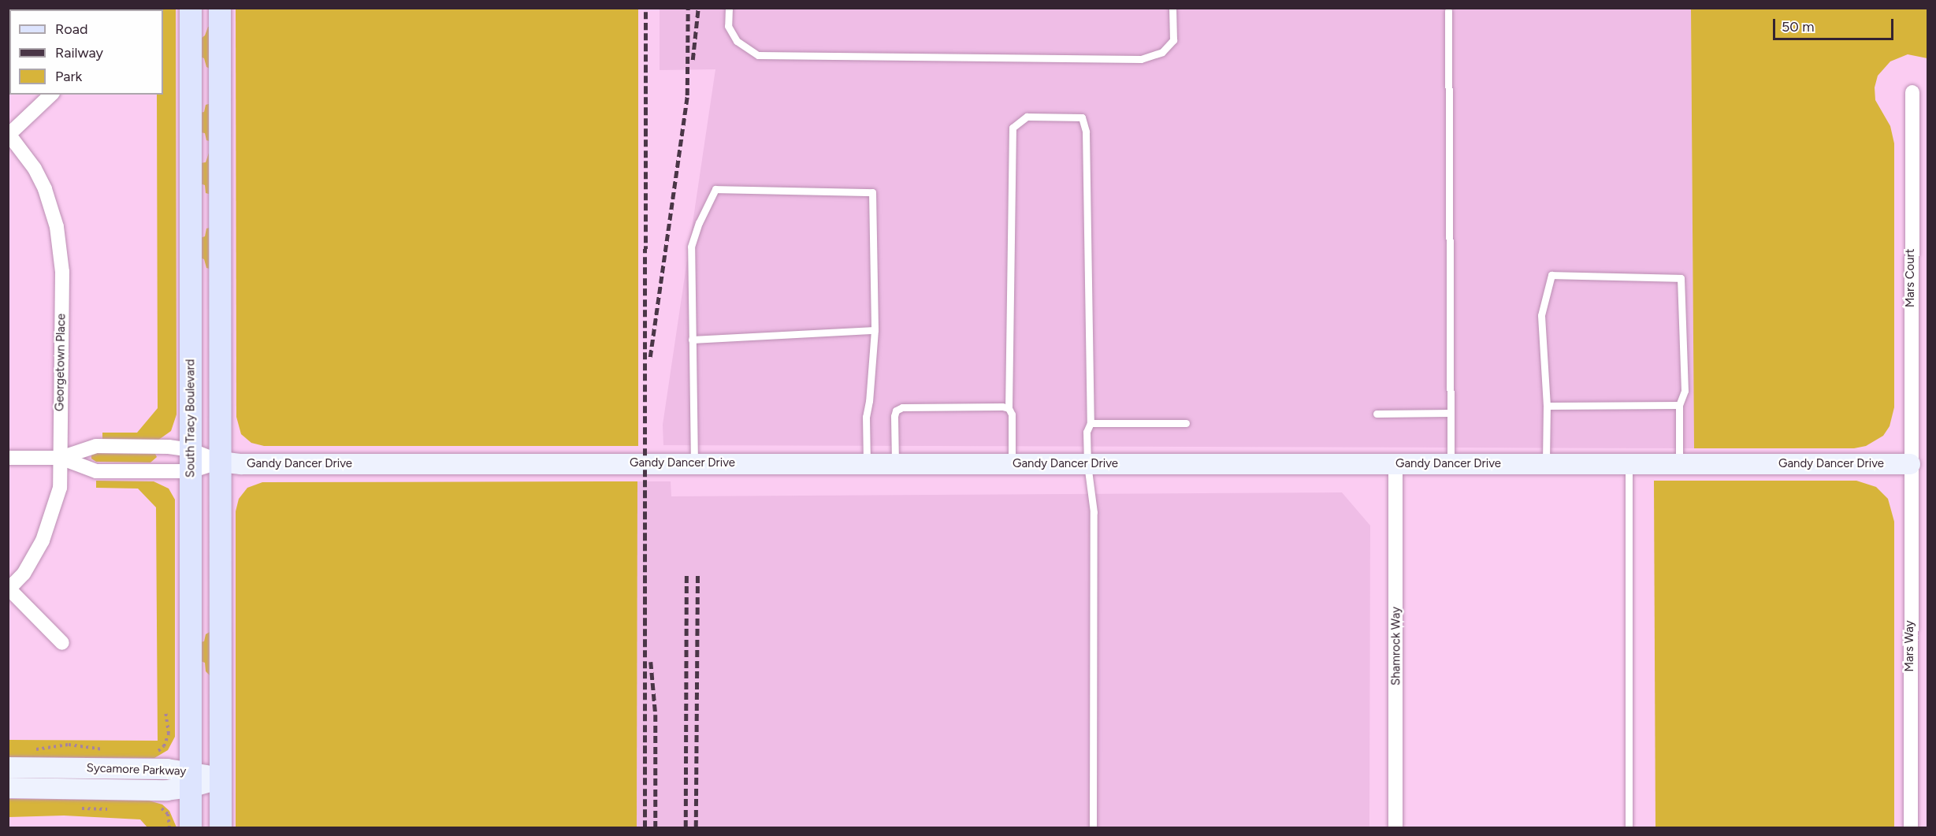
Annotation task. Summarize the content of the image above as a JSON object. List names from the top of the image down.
{
  "streets": {
    "main road": ["South Tracy Boulevard"],
    "street": [
      "Mars Court",
      "Georgetown Place",
      "Gandy Dancer Drive",
      "Shamrock Way",
      "Mars Way",
      "Sycamore Parkway"
    ]
  },
  "crossings": [
    ["Mars Court", "Gandy Dancer Drive"],
    ["Mars Court", "Mars Way"],
    ["South Tracy Boulevard", "Sycamore Parkway"],
    ["Gandy Dancer Drive", "Shamrock Way"],
    ["Gandy Dancer Drive", "Mars Way"]
  ],
  "legend": ["Road", "Railway", "Park"],
  "scale_bar": "50 m"
}
